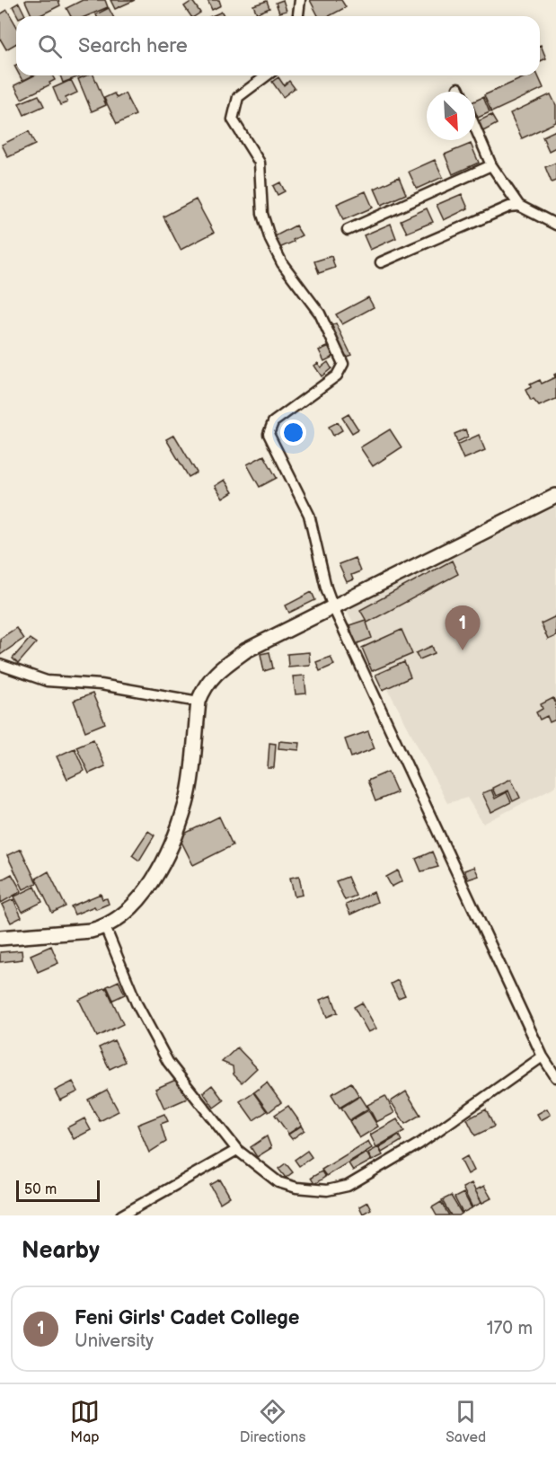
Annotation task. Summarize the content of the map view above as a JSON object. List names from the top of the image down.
{
  "scale_bar": "50 m",
  "north": "bottom right",
  "page": {
    "search": "Search here",
    "pins": "1",
    "scale": "50 m",
    "heading": "Nearby",
    "list": [
      {
        "mark": "1",
        "name": "Feni Girls' Cadet College",
        "note": "University",
        "value": "170 m"
      }
    ],
    "nav": ["Map", "Directions", "Saved"]
  }
}
